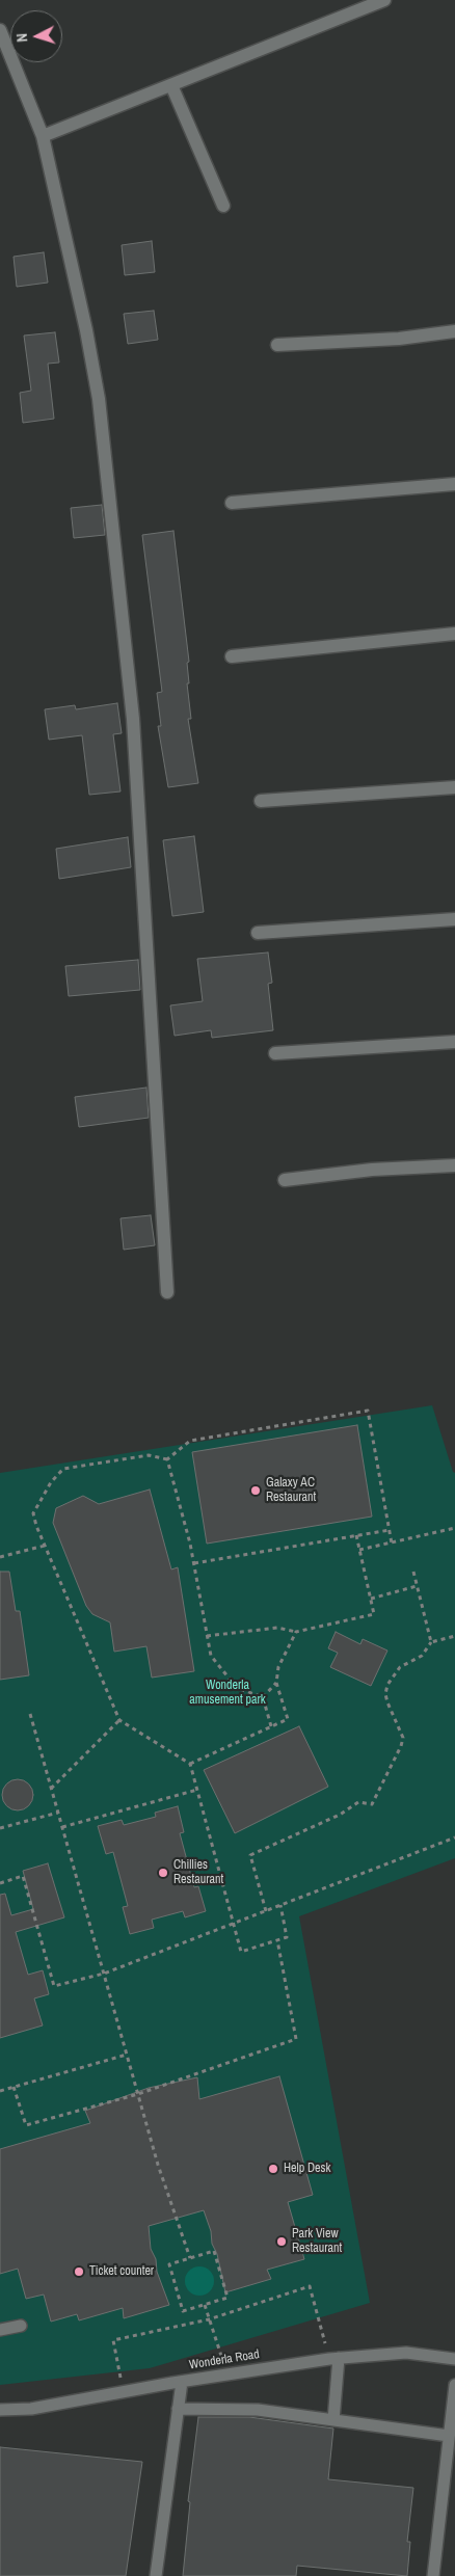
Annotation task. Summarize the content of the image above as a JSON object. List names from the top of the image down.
{
  "streets": {
    "lane": ["Wonderla Road"]
  },
  "parks": ["Wonderla amusement park"],
  "places": [
    "Galaxy AC Restaurant",
    "Chillies Restaurant",
    "Help Desk",
    "Park View Restaurant",
    "Ticket counter"
  ],
  "north": "left"
}
